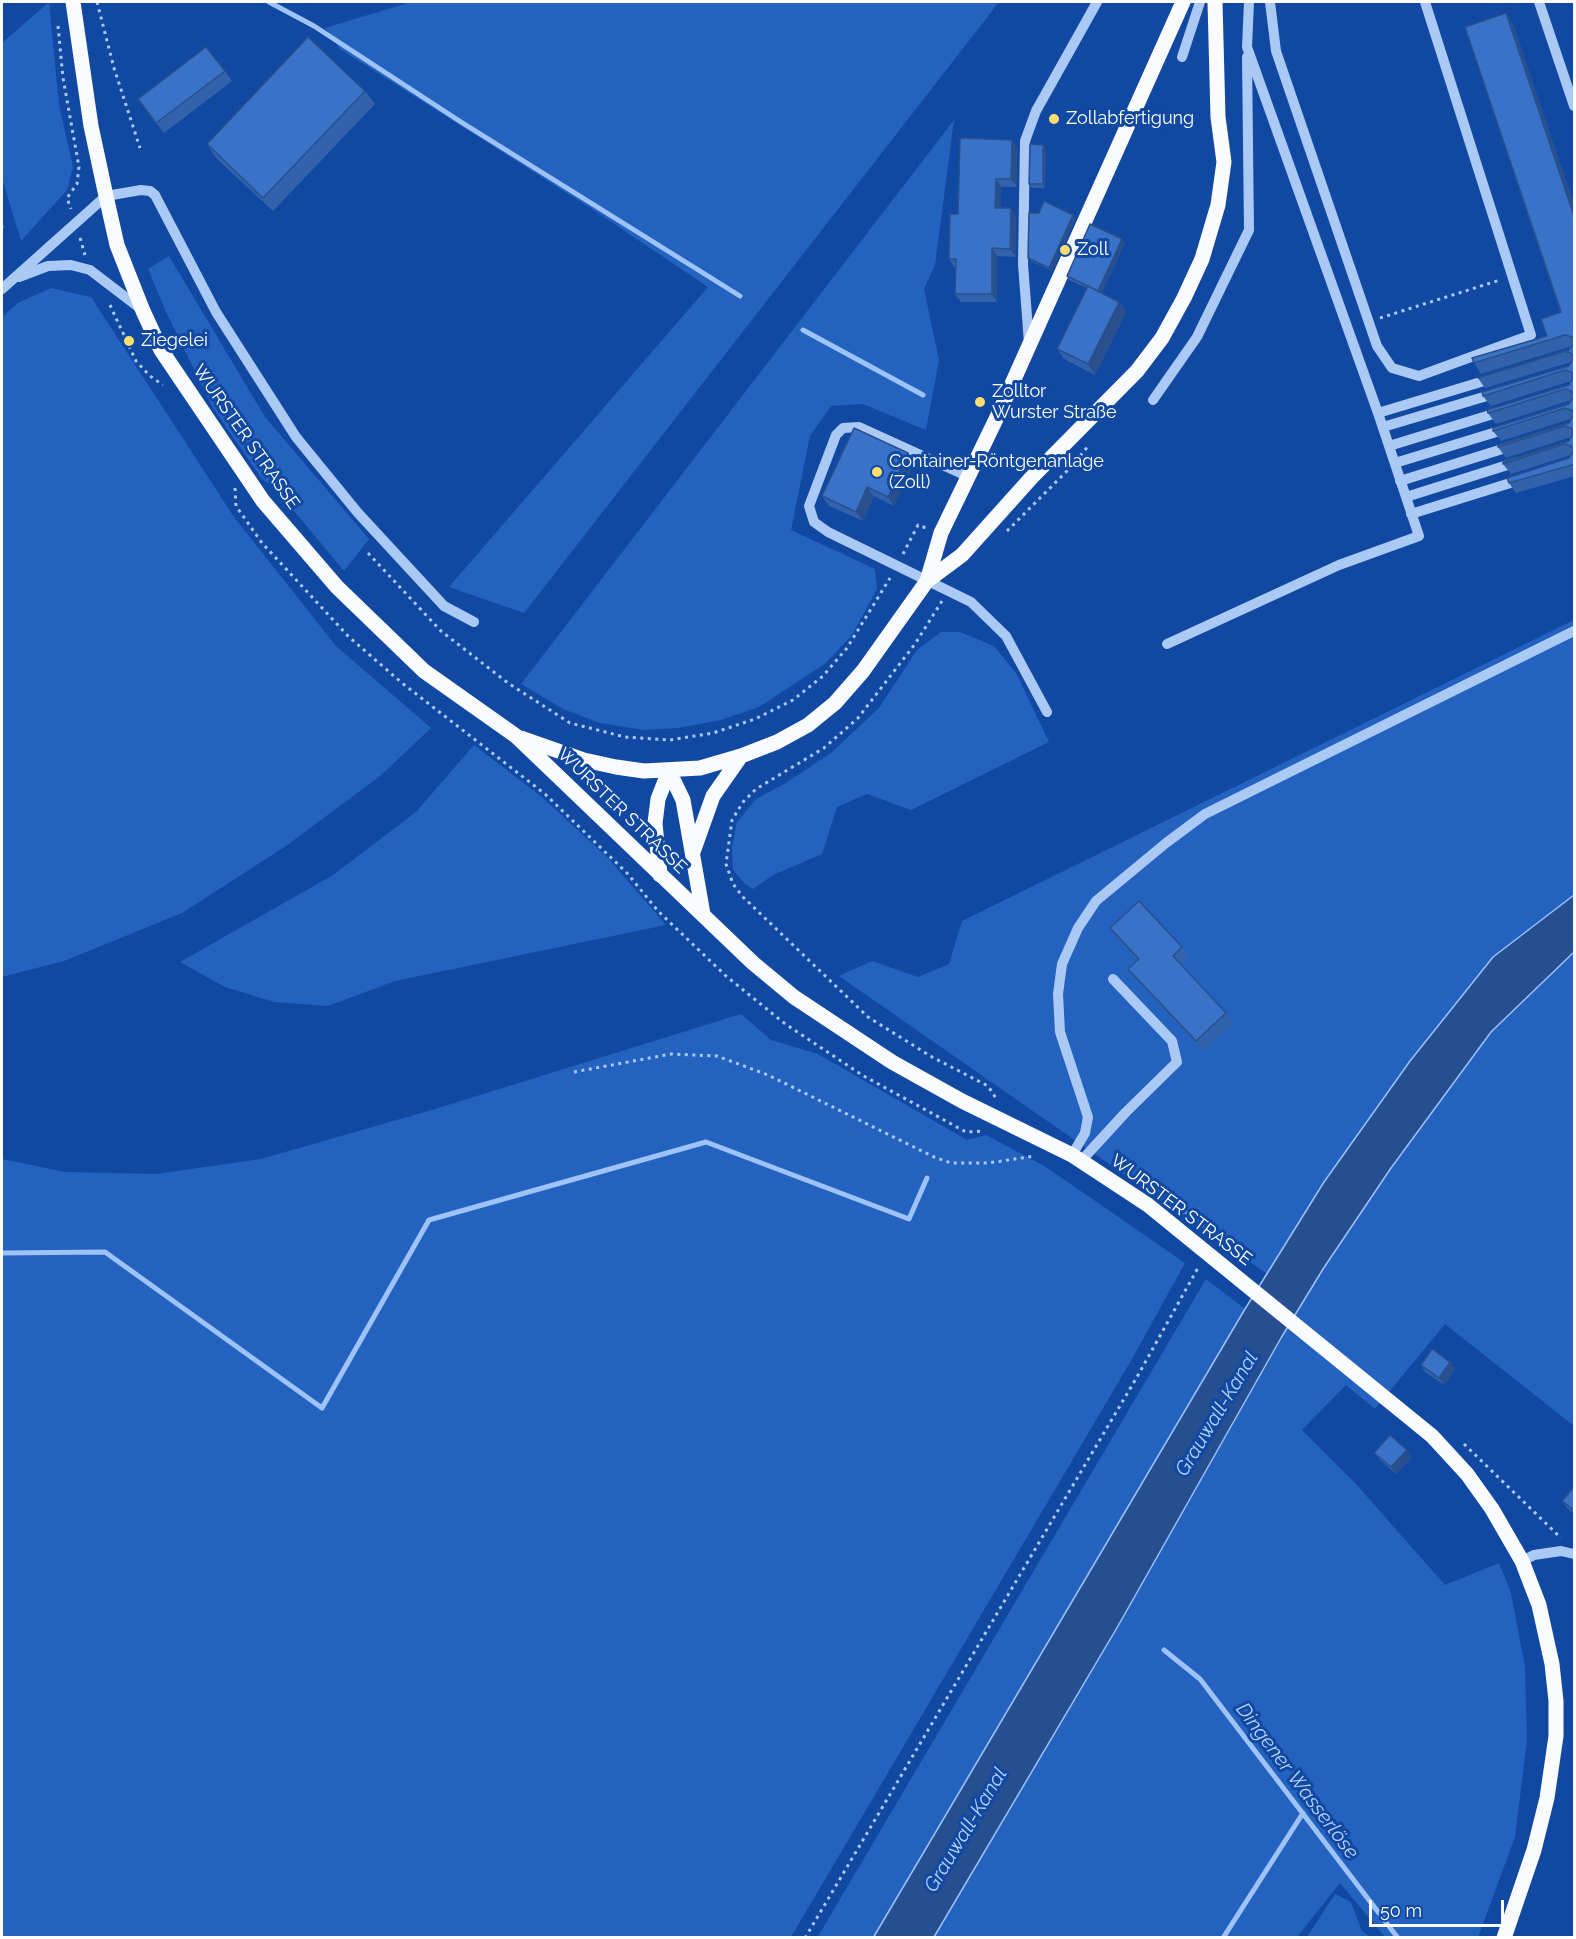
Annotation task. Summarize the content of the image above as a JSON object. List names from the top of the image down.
{
  "streets": {
    "main road": ["WURSTER STRASSE"]
  },
  "water": ["Grauwall-Kanal", "Dingener Wasserlöse"],
  "places": [
    "Zollabfertigung",
    "Zoll",
    "Ziegelei",
    "Zolltor Wurster Straße",
    "Container-Röntgenanlage (Zoll)"
  ],
  "scale_bar": "50 m"
}
